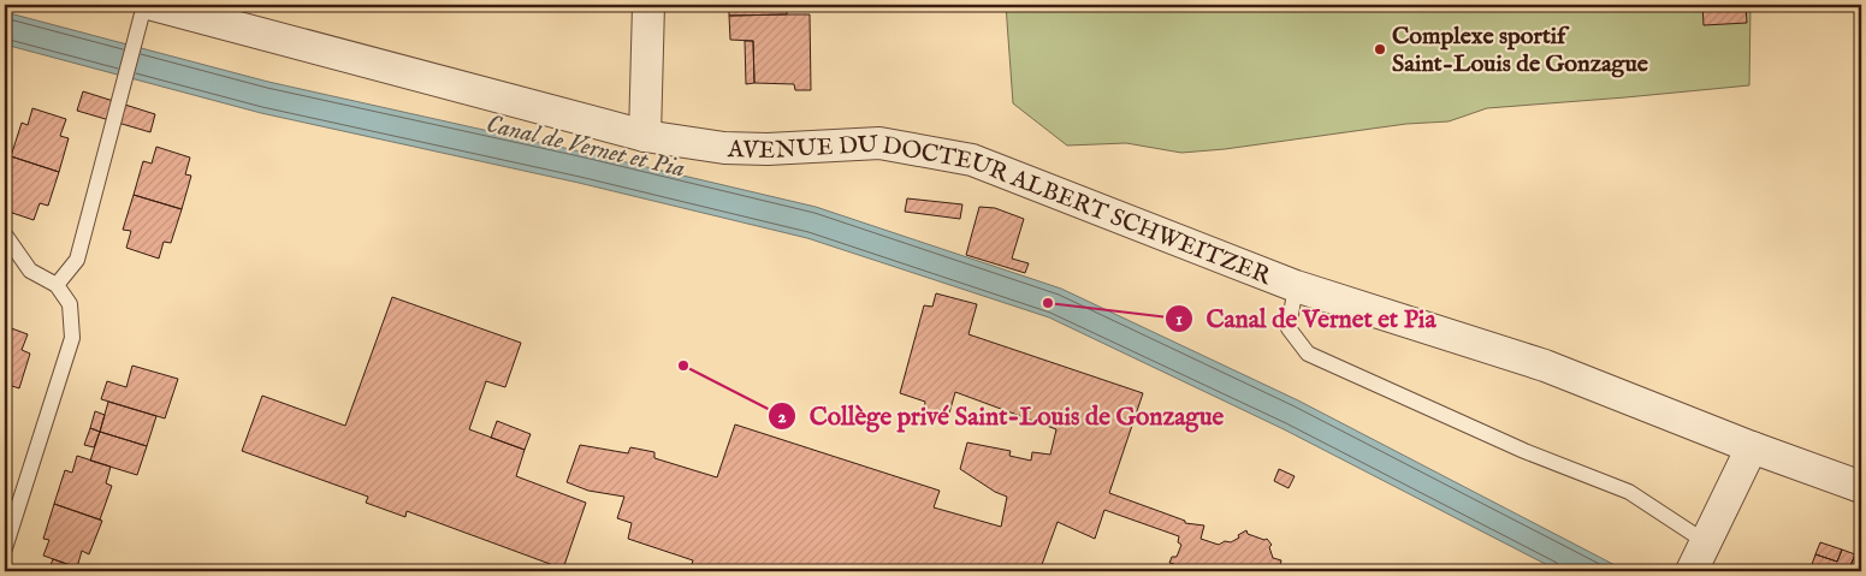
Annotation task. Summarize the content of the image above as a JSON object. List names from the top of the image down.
{
  "streets": {
    "street": ["AVENUE DU DOCTEUR ALBERT SCHWEITZER"]
  },
  "water": ["Canal de Vernet et Pia"],
  "places": ["Complexe sportif Saint-Louis de Gonzague", "Canal de Vernet et Pia", "Collège privé Saint-Louis de Gonzague"]
}
